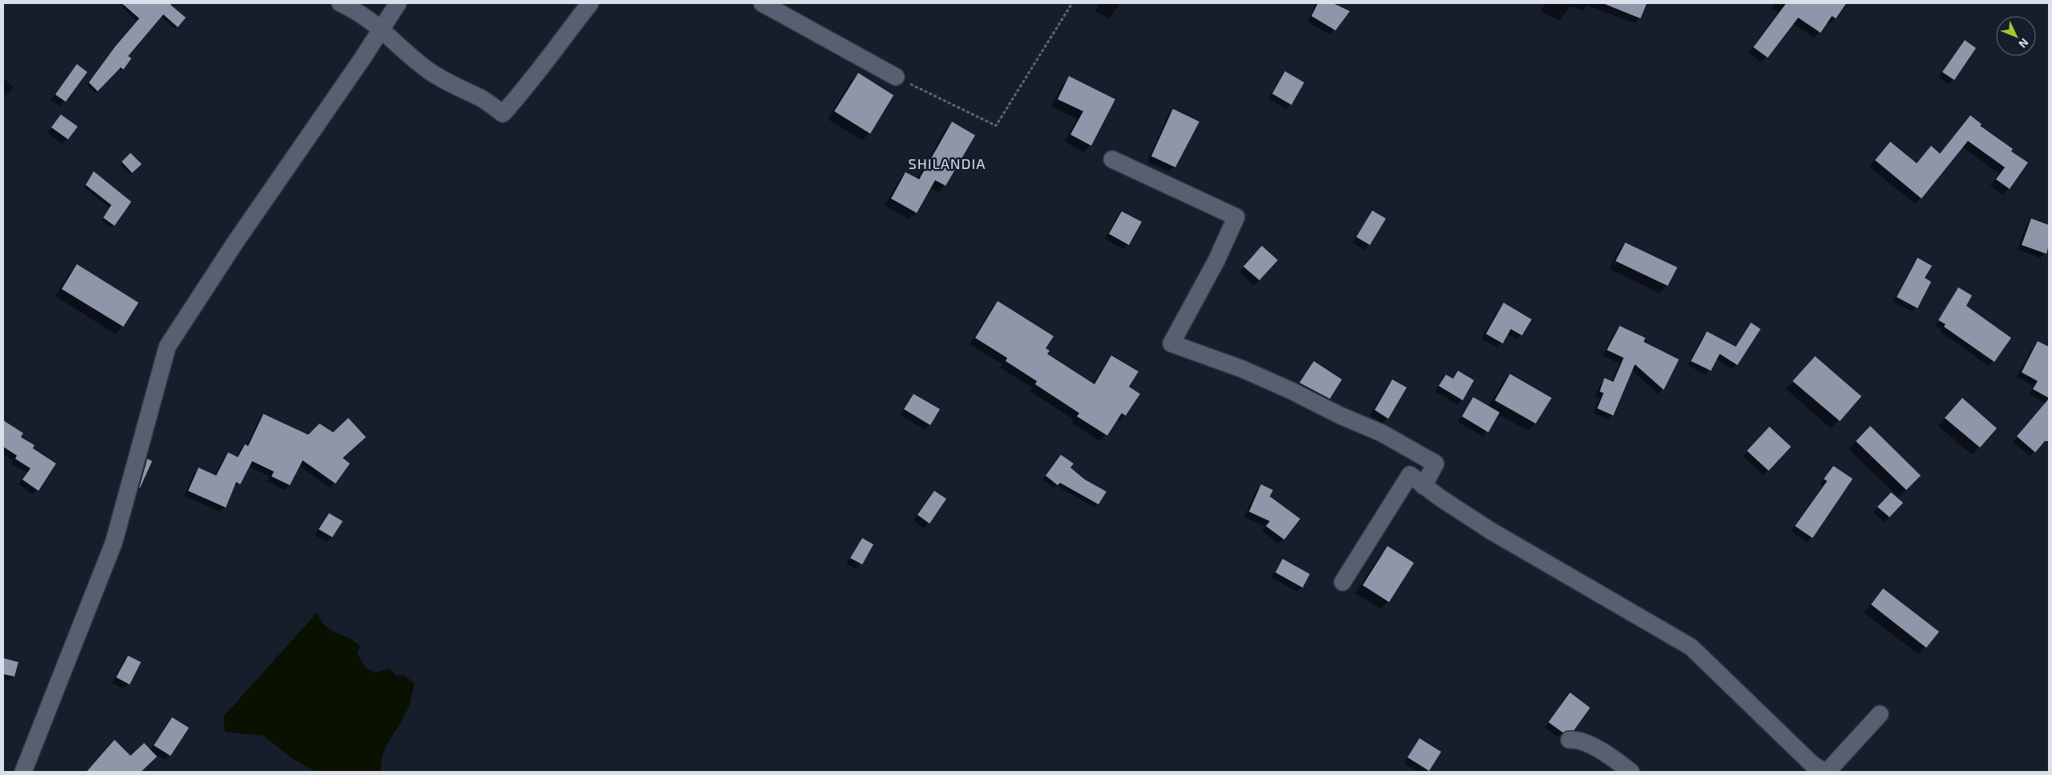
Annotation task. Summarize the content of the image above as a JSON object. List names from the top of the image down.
{
  "districts": ["SHILANDIA"],
  "north": "bottom right"
}
